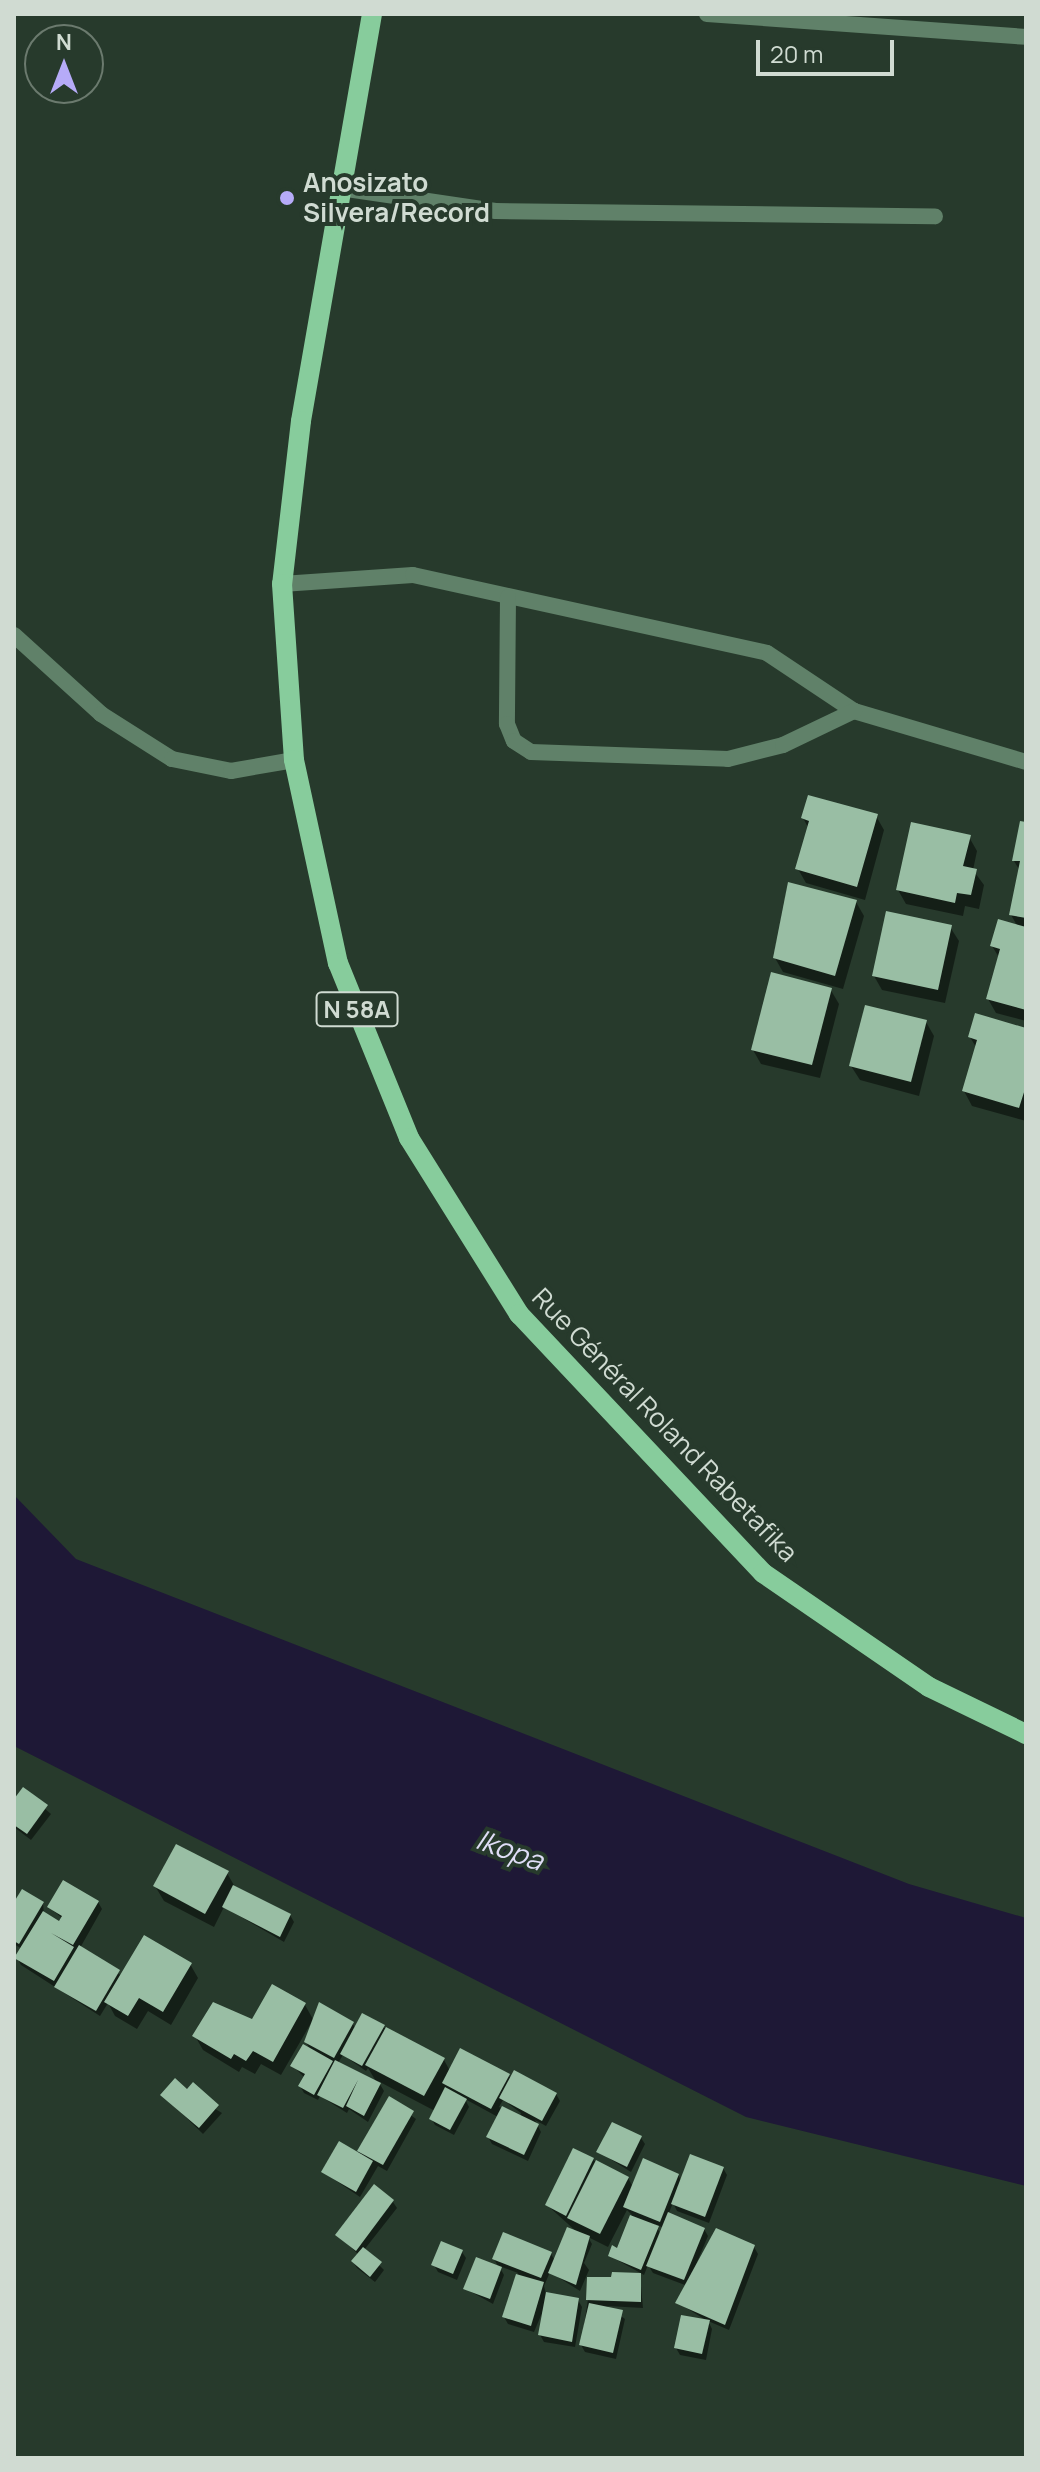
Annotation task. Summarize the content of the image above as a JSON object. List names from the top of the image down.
{
  "streets": {
    "main road": ["N 58A", "Rue Général Roland Rabetafika"]
  },
  "water": ["Ikopa"],
  "places": ["Anosizato Silvera/Record"],
  "scale_bar": "20 m",
  "north": "top"
}
